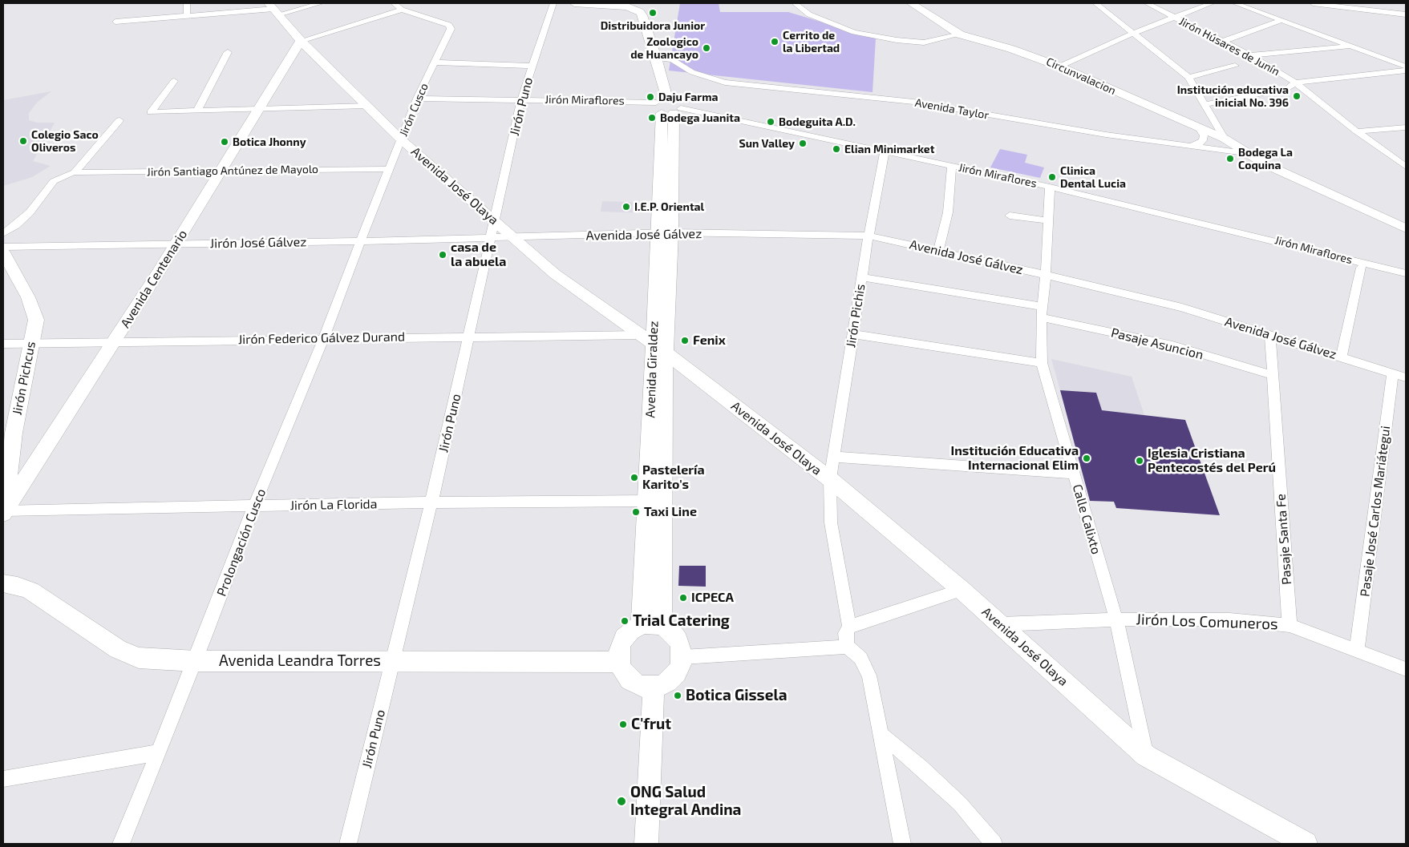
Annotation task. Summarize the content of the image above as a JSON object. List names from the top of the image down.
{
  "streets": {
    "street": [
      "Jirón Húsares de Junín",
      "Circunvalacion",
      "Jirón Miraflores",
      "Jirón Puno",
      "Avenida Taylor",
      "Jirón Cusco",
      "Jirón Santiago Antúnez de Mayolo",
      "Avenida José Olaya",
      "Avenida José Gálvez",
      "Jirón José Gálvez",
      "Avenida Centenario",
      "Jirón Pichis",
      "Jirón Federico Gálvez Durand",
      "Pasaje Asuncion",
      "Avenida Giraldez",
      "Jirón Pichcus",
      "Jirón La Florida",
      "Pasaje José Carlos Mariátegui",
      "Calle Calixto",
      "Pasaje Santa Fe",
      "Prolongación Cusco",
      "Jirón Los Comuneros",
      "Avenida Leandra Torres"
    ]
  },
  "crossings": [
    ["Circunvalacion", "Avenida Taylor"],
    ["Jirón Miraflores", "Jirón Puno"],
    ["Jirón Miraflores", "Jirón Cusco"],
    ["Jirón Miraflores", "Jirón Pichis"],
    ["Jirón Miraflores", "Avenida Giraldez"],
    ["Jirón Miraflores", "Calle Calixto"],
    ["Jirón Puno", "Avenida José Olaya"],
    ["Jirón Puno", "Jirón José Gálvez"],
    ["Jirón Puno", "Jirón Federico Gálvez Durand"],
    ["Jirón Puno", "Jirón La Florida"],
    ["Jirón Puno", "Avenida Leandra Torres"],
    ["Avenida Taylor", "Avenida Giraldez"],
    ["Jirón Cusco", "Jirón Santiago Antúnez de Mayolo"],
    ["Jirón Cusco", "Avenida José Olaya"],
    ["Jirón Cusco", "Jirón José Gálvez"],
    ["Jirón Cusco", "Prolongación Cusco"],
    ["Jirón Santiago Antúnez de Mayolo", "Avenida Centenario"],
    ["Avenida José Olaya", "Avenida José Gálvez"],
    ["Avenida José Olaya", "Jirón José Gálvez"],
    ["Avenida José Olaya", "Avenida Centenario"],
    ["Avenida José Olaya", "Jirón Pichis"],
    ["Avenida José Olaya", "Jirón Federico Gálvez Durand"],
    ["Avenida José Olaya", "Avenida Giraldez"],
    ["Avenida José Olaya", "Calle Calixto"],
    ["Avenida José Olaya", "Jirón Los Comuneros"],
    ["Avenida José Gálvez", "Jirón José Gálvez"],
    ["Avenida José Gálvez", "Jirón Pichis"],
    ["Avenida José Gálvez", "Avenida Giraldez"],
    ["Avenida José Gálvez", "Pasaje José Carlos Mariátegui"],
    ["Avenida José Gálvez", "Calle Calixto"],
    ["Avenida José Gálvez", "Pasaje Santa Fe"],
    ["Jirón José Gálvez", "Avenida Centenario"],
    ["Jirón José Gálvez", "Prolongación Cusco"],
    ["Avenida Centenario", "Jirón Federico Gálvez Durand"],
    ["Avenida Centenario", "Jirón Pichcus"],
    ["Avenida Centenario", "Jirón La Florida"],
    ["Jirón Pichis", "Pasaje Asuncion"],
    ["Jirón Federico Gálvez Durand", "Avenida Giraldez"],
    ["Jirón Federico Gálvez Durand", "Jirón Pichcus"],
    ["Jirón Federico Gálvez Durand", "Prolongación Cusco"],
    ["Pasaje Asuncion", "Calle Calixto"],
    ["Pasaje Asuncion", "Pasaje Santa Fe"],
    ["Avenida Giraldez", "Jirón La Florida"],
    ["Avenida Giraldez", "Avenida Leandra Torres"],
    ["Jirón Pichcus", "Jirón La Florida"],
    ["Jirón La Florida", "Prolongación Cusco"],
    ["Pasaje José Carlos Mariátegui", "Jirón Los Comuneros"],
    ["Calle Calixto", "Jirón Los Comuneros"],
    ["Pasaje Santa Fe", "Jirón Los Comuneros"],
    ["Prolongación Cusco", "Avenida Leandra Torres"]
  ],
  "places": [
    "Distribuidora Junior",
    "Cerrito de la Libertad",
    "Zoologico de Huancayo",
    "Institución educativa inicial No. 396",
    "Daju Farma",
    "Bodega Juanita",
    "Bodeguita A.D.",
    "Colegio Saco Oliveros",
    "Botica Jhonny",
    "Sun Valley",
    "Elian Minimarket",
    "Bodega La Coquina",
    "Clinica Dental Lucia",
    "I.E.P. Oriental",
    "casa de la abuela",
    "Fenix",
    "Institución Educativa Internacional Elim",
    "Iglesia Cristiana Pentecostés del Perú",
    "Pastelería Karito's",
    "Taxi Line",
    "ICPECA",
    "Trial Catering",
    "Botica Gissela",
    "C'frut",
    "ONG Salud Integral Andina"
  ]
}
